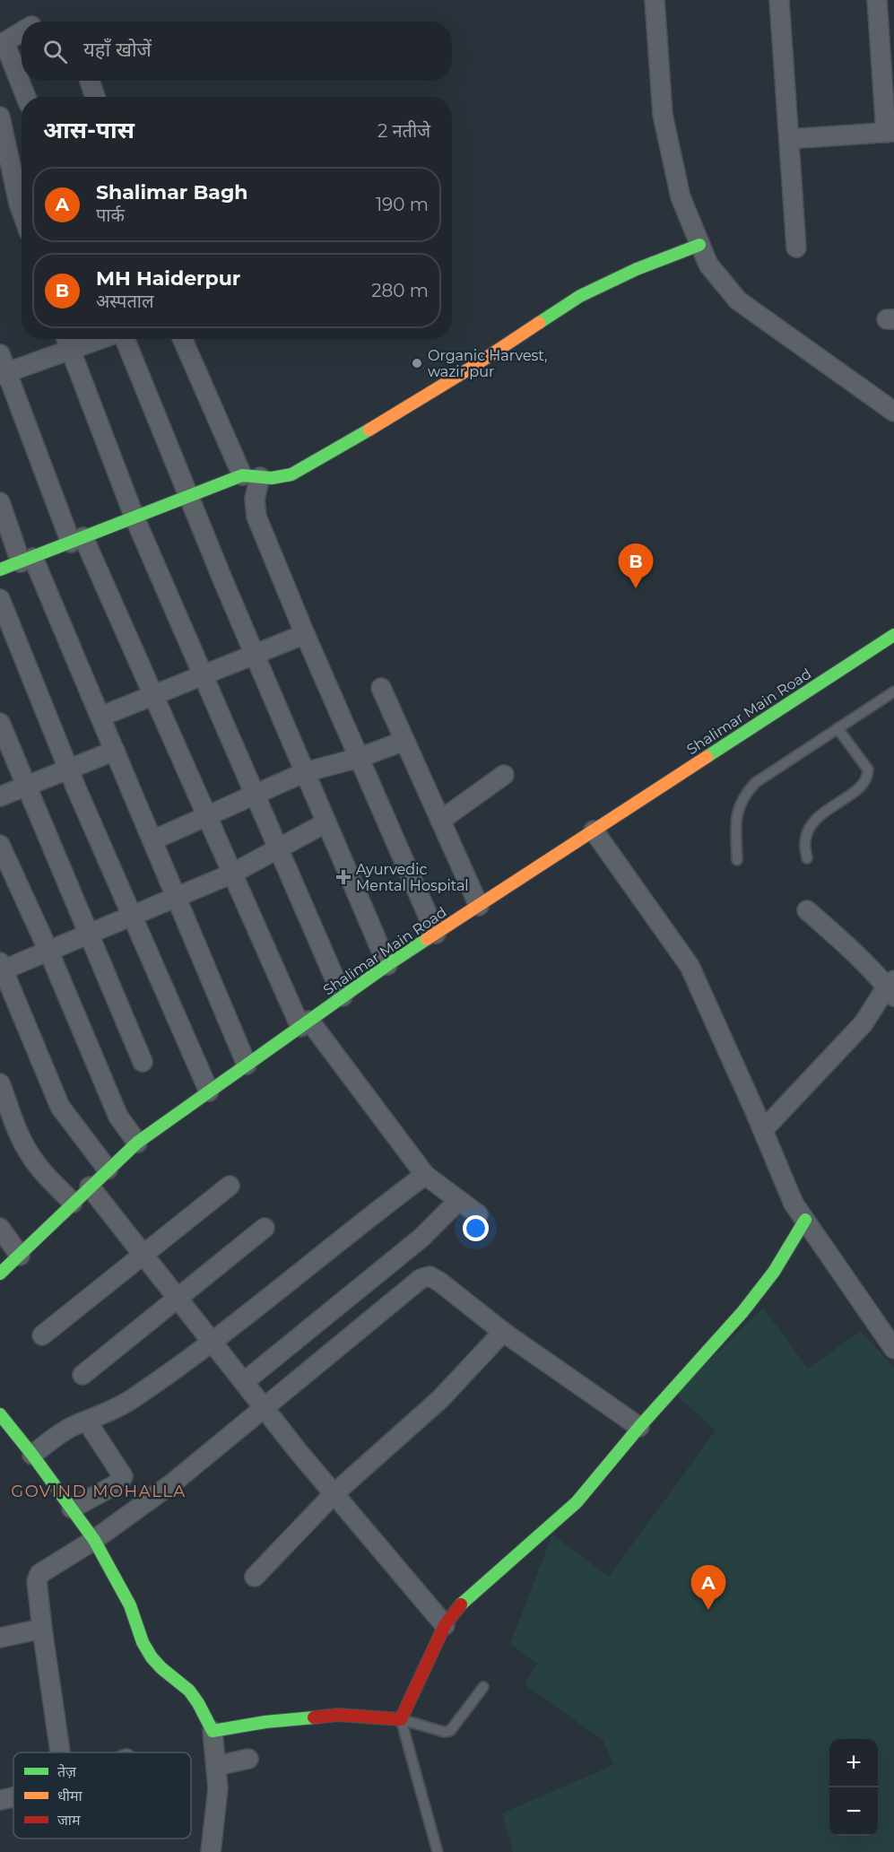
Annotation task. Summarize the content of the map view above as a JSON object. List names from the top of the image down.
{
  "streets": {
    "street": ["Shalimar Main Road"]
  },
  "districts": ["GOVIND MOHALLA"],
  "places": {
    "other": ["Organic Harvest, wazir pur"],
    "health": ["Ayurvedic Mental Hospital"]
  },
  "legend": ["तेज़", "धीमा", "जाम"],
  "page": {
    "search": "यहाँ खोजें",
    "heading": ["आस-पास", "2 नतीजे"],
    "list": [
      {
        "mark": "A",
        "name": "Shalimar Bagh",
        "note": "पार्क",
        "value": "190 m"
      },
      {
        "mark": "B",
        "name": "MH Haiderpur",
        "note": "अस्पताल",
        "value": "280 m"
      }
    ],
    "pins": ["B", "A"],
    "map_buttons": ["+", "−"]
  }
}
